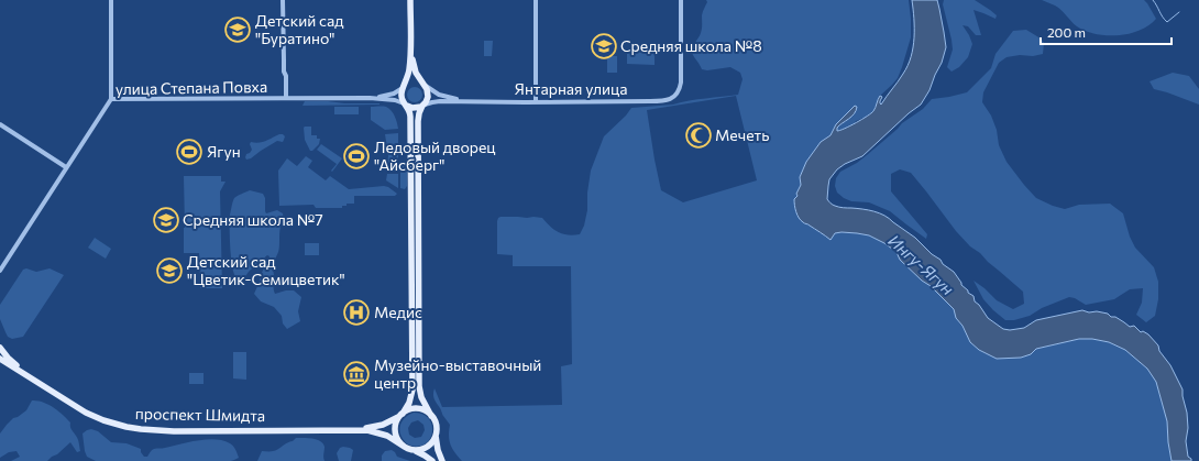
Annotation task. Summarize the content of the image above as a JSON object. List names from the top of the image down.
{
  "streets": {
    "main road": ["проспект Шмидта"],
    "street": ["улица Степана Повха", "Янтарная улица"]
  },
  "water": ["Ингу-Ягун"],
  "places": {
    "school or university": [
      "Детский сад \"Буратино\"",
      "Средняя школа №8",
      "Средняя школа №7",
      "Детский сад \"Цветик-Семицветик\""
    ],
    "mosque": ["Мечеть"],
    "sports": ["Ягун", "Ледовый дворец \"Айсберг\""],
    "hospital": ["Медис"],
    "museum": ["Музейно-выставочный центр"]
  },
  "scale_bar": "200 m"
}
